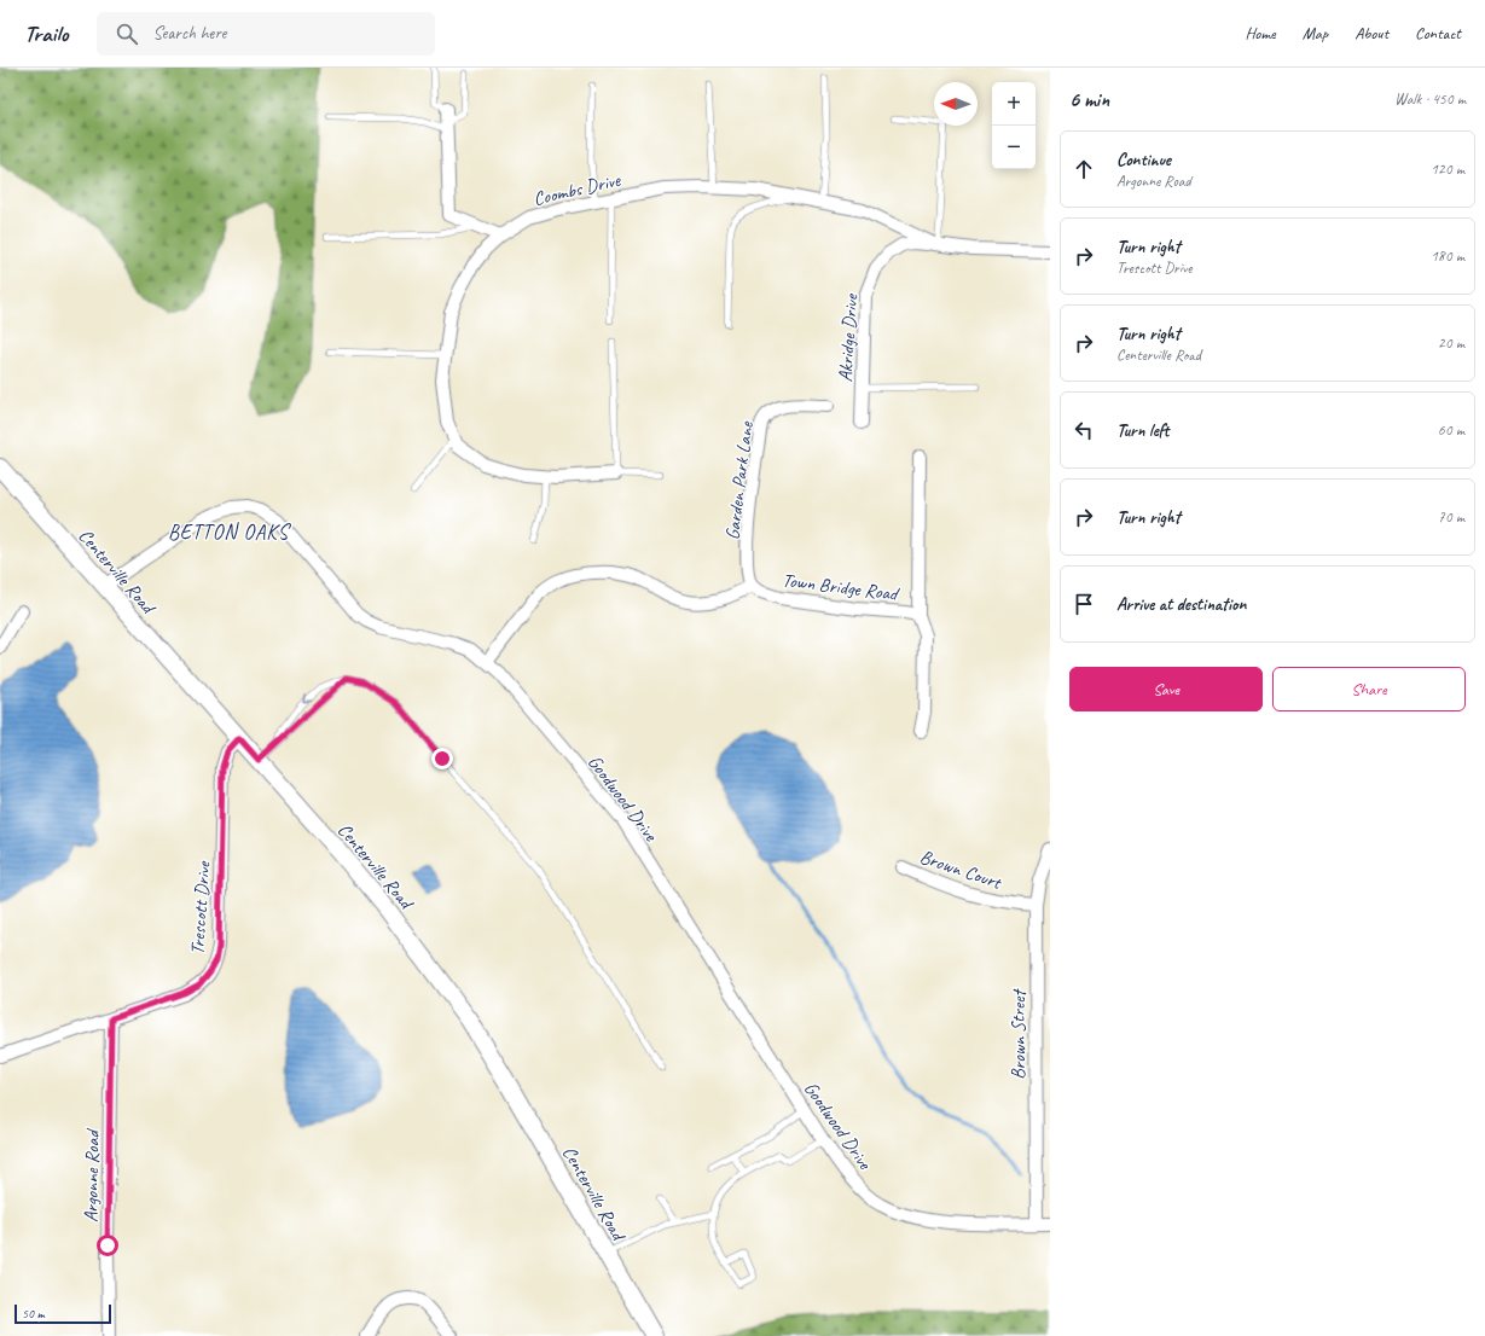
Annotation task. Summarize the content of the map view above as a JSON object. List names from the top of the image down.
{
  "streets": {
    "main road": ["Centerville Road"],
    "street": [
      "Coombs Drive",
      "Akridge Drive",
      "Garden Park Lane",
      "Town Bridge Road",
      "Goodwood Drive",
      "Brown Court",
      "Trescott Drive",
      "Brown Street",
      "Argonne Road"
    ]
  },
  "crossings": [
    ["Coombs Drive", "Akridge Drive"],
    ["Garden Park Lane", "Town Bridge Road"],
    ["Centerville Road", "Goodwood Drive"],
    ["Centerville Road", "Trescott Drive"],
    ["Goodwood Drive", "Brown Street"],
    ["Brown Court", "Brown Street"],
    ["Trescott Drive", "Argonne Road"]
  ],
  "districts": ["BETTON OAKS"],
  "scale_bar": "50 m",
  "north": "left",
  "page": {
    "header": "Trailo",
    "search": "Search here",
    "nav": [
      "Home",
      "Map",
      "About",
      "Contact"
    ],
    "heading": ["6 min", "Walk · 450 m"],
    "map_buttons": ["+", "−"],
    "list": [
      ["Continue", "Argonne Road", "120 m"],
      ["Turn right", "Trescott Drive", "180 m"],
      ["Turn right", "Centerville Road", "20 m"],
      ["Turn left", "60 m"],
      ["Turn right", "70 m"],
      "Arrive at destination"
    ],
    "buttons": ["Save", "Share"],
    "scale": "50 m"
  }
}
